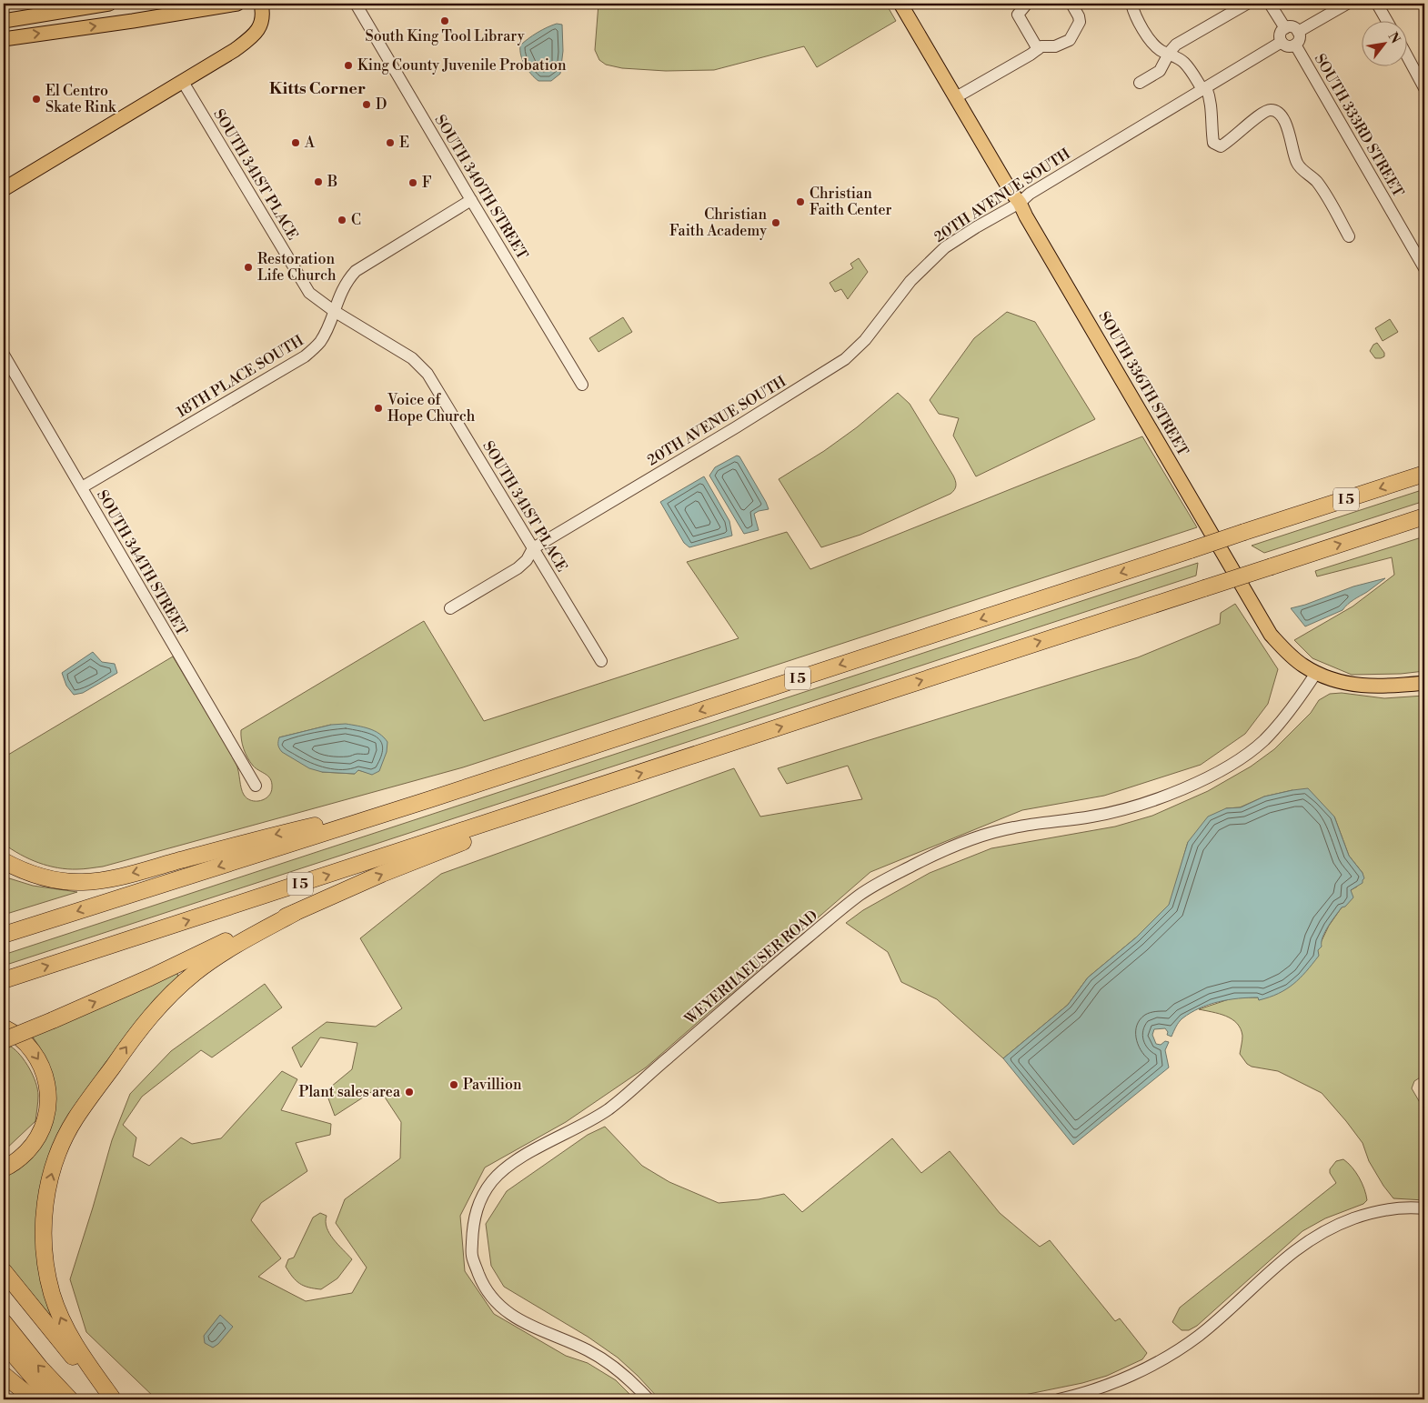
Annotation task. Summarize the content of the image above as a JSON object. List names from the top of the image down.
{
  "streets": {
    "highway": ["I 5"],
    "main road": ["SOUTH 336TH STREET"],
    "street": [
      "SOUTH 333RD STREET",
      "SOUTH 341ST PLACE",
      "SOUTH 340TH STREET",
      "20TH AVENUE SOUTH",
      "18TH PLACE SOUTH",
      "SOUTH 344TH STREET",
      "WEYERHAEUSER ROAD"
    ]
  },
  "crossings": [
    ["SOUTH 333RD STREET", "20TH AVENUE SOUTH"],
    ["SOUTH 341ST PLACE", "20TH AVENUE SOUTH"],
    ["SOUTH 341ST PLACE", "18TH PLACE SOUTH"],
    ["SOUTH 340TH STREET", "18TH PLACE SOUTH"],
    ["20TH AVENUE SOUTH", "SOUTH 336TH STREET"],
    ["18TH PLACE SOUTH", "SOUTH 344TH STREET"],
    ["SOUTH 336TH STREET", "WEYERHAEUSER ROAD"]
  ],
  "districts": ["Kitts Corner"],
  "places": [
    "South King Tool Library",
    "King County Juvenile Probation",
    "El Centro Skate Rink",
    "D",
    "A",
    "E",
    "B",
    "F",
    "Christian Faith Center",
    "C",
    "Christian Faith Academy",
    "Restoration Life Church",
    "Voice of Hope Church",
    "Pavillion",
    "Plant sales area"
  ],
  "north": "top right"
}
